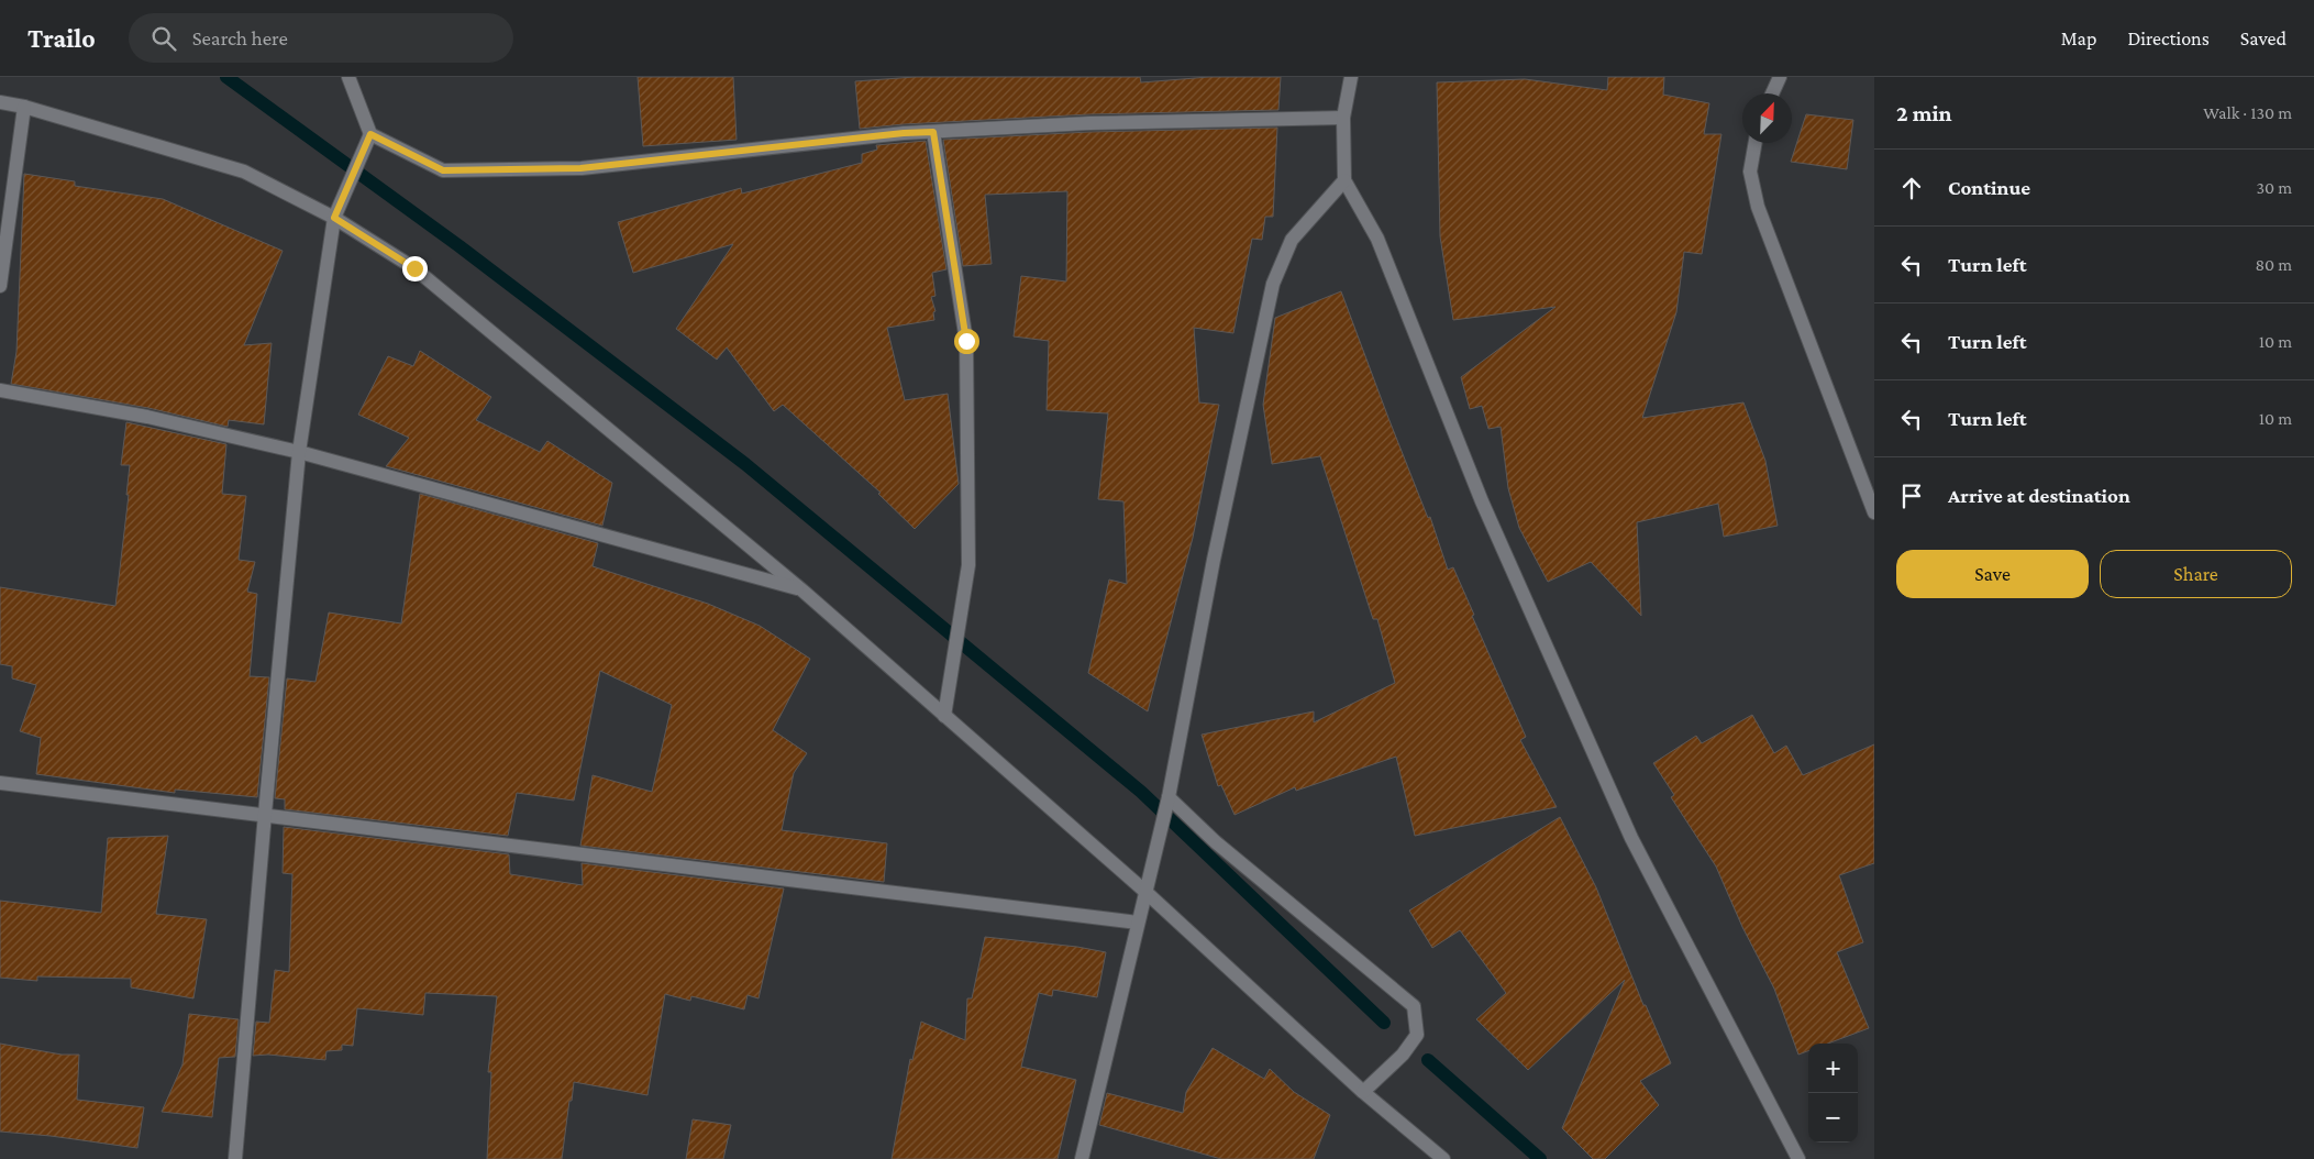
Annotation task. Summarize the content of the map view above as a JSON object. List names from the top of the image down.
{
  "north": "top right",
  "page": {
    "header": "Trailo",
    "search": "Search here",
    "nav": ["Map", "Directions", "Saved"],
    "heading": ["2 min", "Walk · 130 m"],
    "list": [
      ["Continue", "30 m"],
      ["Turn left", "80 m"],
      ["Turn left", "10 m"],
      ["Turn left", "10 m"],
      "Arrive at destination"
    ],
    "buttons": ["Save", "Share"],
    "map_buttons": ["+", "−"]
  }
}
